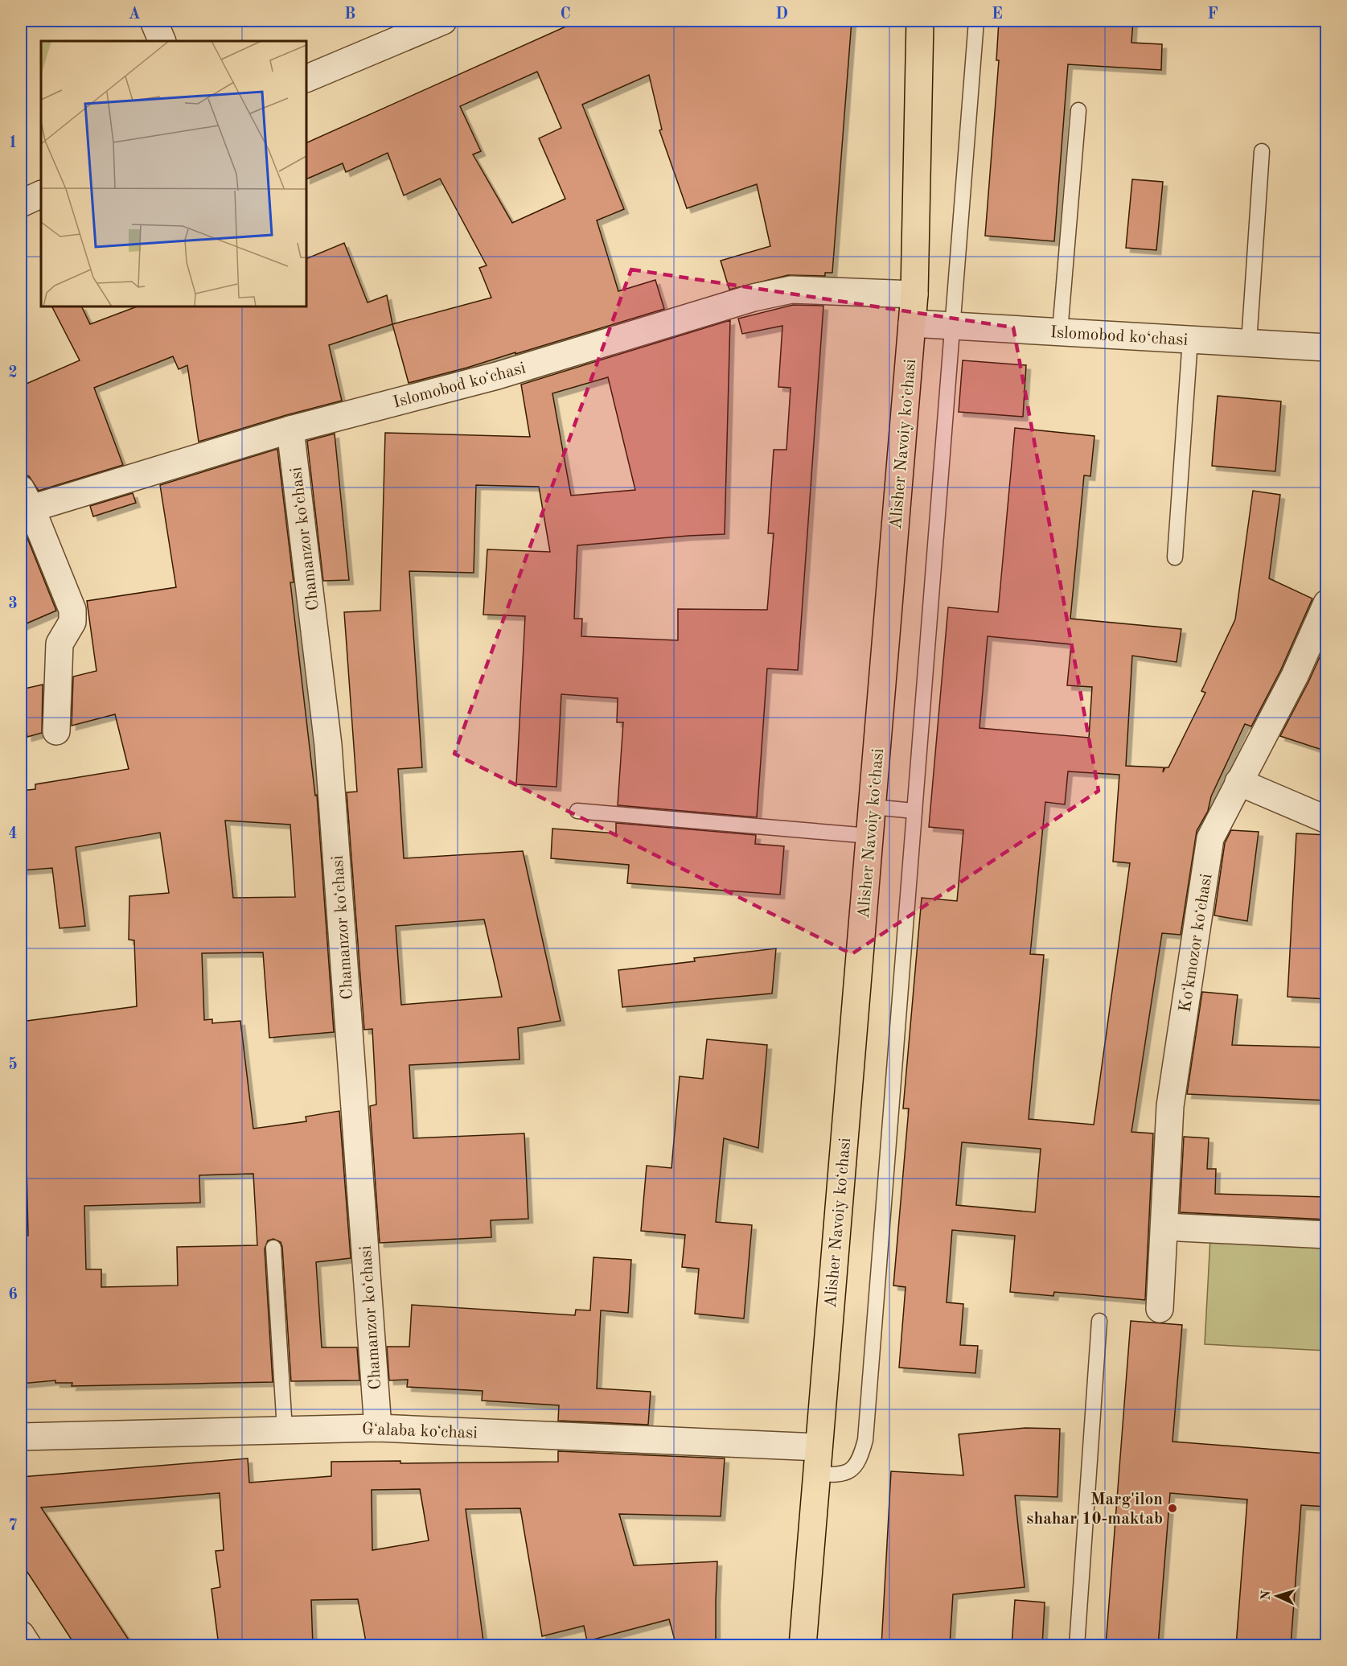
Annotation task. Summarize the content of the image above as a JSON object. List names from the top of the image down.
{
  "streets": {
    "main road": ["Alisher Navoiy koʻchasi"],
    "street": [
      "Islomobod ko‘chasi",
      "Islomobod koʻchasi",
      "Chamanzor koʻchasi",
      "Koʻkmozor koʻchasi",
      "Gʻalaba koʻchasi"
    ]
  },
  "crossings": [
    ["Islomobod ko‘chasi", "Alisher Navoiy koʻchasi"],
    ["Islomobod koʻchasi", "Alisher Navoiy koʻchasi"],
    ["Islomobod koʻchasi", "Chamanzor koʻchasi"],
    ["Alisher Navoiy koʻchasi", "Gʻalaba koʻchasi"],
    ["Chamanzor koʻchasi", "Gʻalaba koʻchasi"]
  ],
  "places": ["Marg'ilon shahar 10-maktab"],
  "north": "left",
  "grid": {
    "columns": [
      "A",
      "B",
      "C",
      "D",
      "E",
      "F"
    ],
    "rows": [
      "1",
      "2",
      "3",
      "4",
      "5",
      "6",
      "7"
    ]
  }
}
